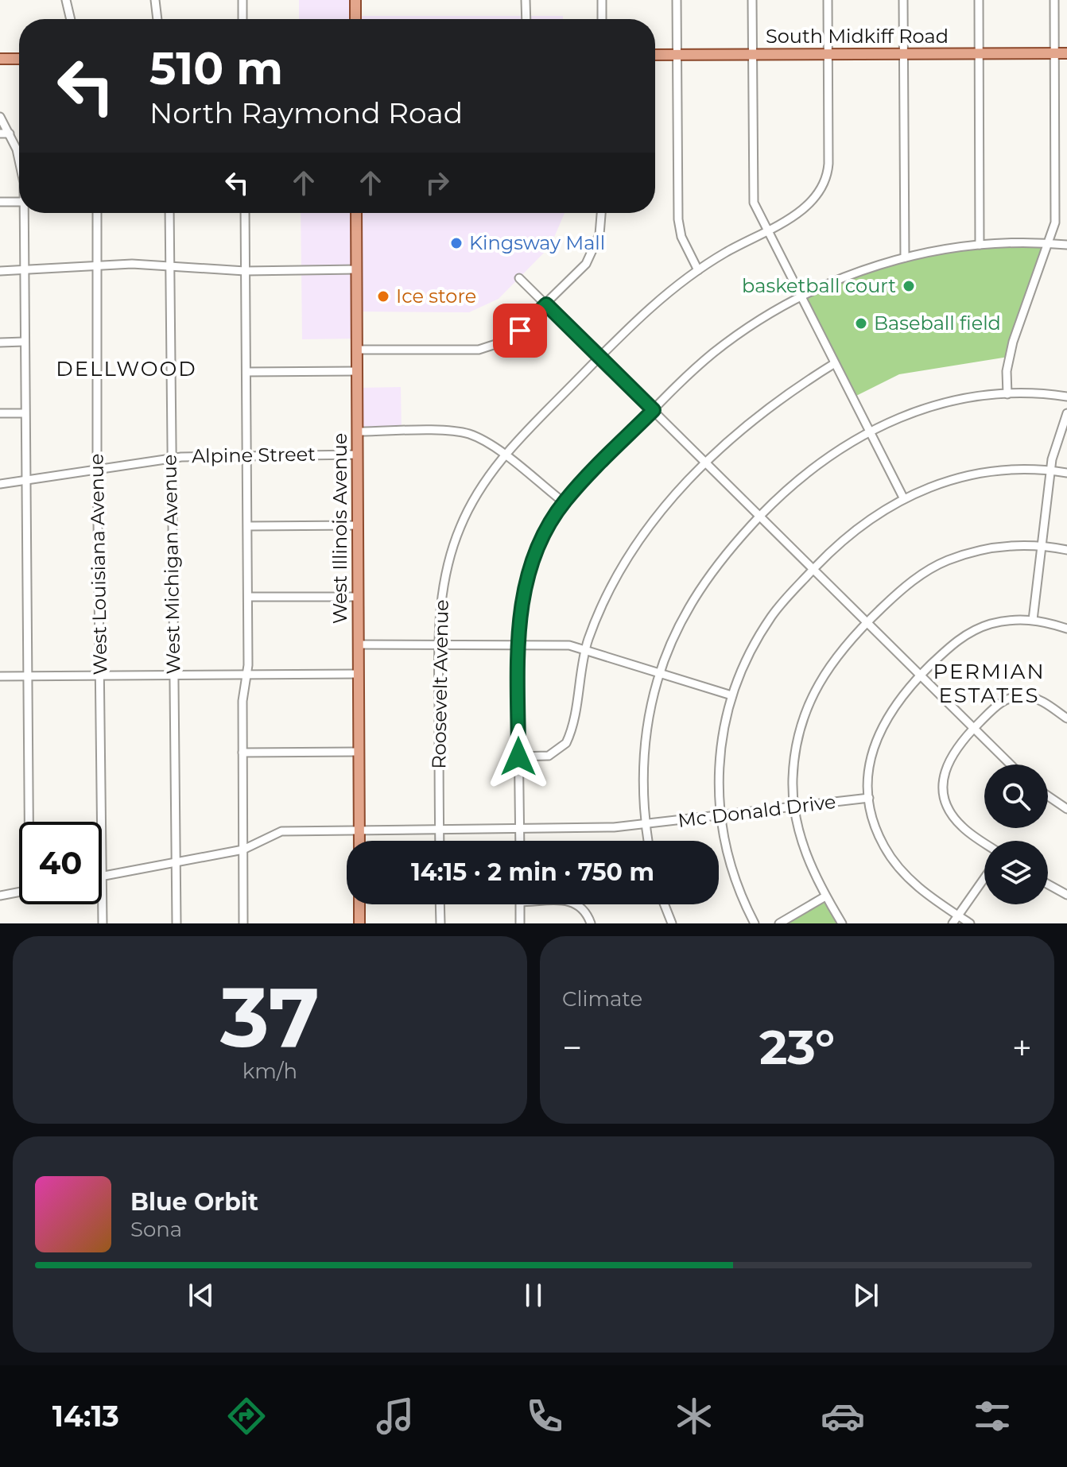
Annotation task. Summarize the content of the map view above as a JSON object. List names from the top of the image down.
{
  "streets": {
    "main road": ["South Midkiff Road", "West Illinois Avenue"],
    "street": [
      "Alpine Street",
      "West Louisiana Avenue",
      "West Michigan Avenue",
      "Roosevelt Avenue",
      "Mc Donald Drive"
    ]
  },
  "crossings": [
    ["South Midkiff Road", "Roosevelt Avenue"],
    ["Alpine Street", "West Illinois Avenue"],
    ["Alpine Street", "West Louisiana Avenue"],
    ["Alpine Street", "West Michigan Avenue"],
    ["West Illinois Avenue", "Mc Donald Drive"],
    ["West Louisiana Avenue", "Mc Donald Drive"],
    ["West Michigan Avenue", "Mc Donald Drive"],
    ["Roosevelt Avenue", "Mc Donald Drive"]
  ],
  "districts": ["DELLWOOD", "PERMIAN ESTATES"],
  "places": [
    "Kingsway Mall",
    "basketball court",
    "Ice store",
    "Baseball field"
  ],
  "page": {
    "turn": ["510 m", "North Raymond Road"],
    "limit": "40",
    "trip": "14:15 · 2 min · 750 m",
    "tile": [
      ["37", "km/h"],
      "Climate"
    ],
    "heat": ["−", "23°", "+"],
    "song": ["Blue Orbit", "Sona"],
    "tabs": "14:13"
  }
}
